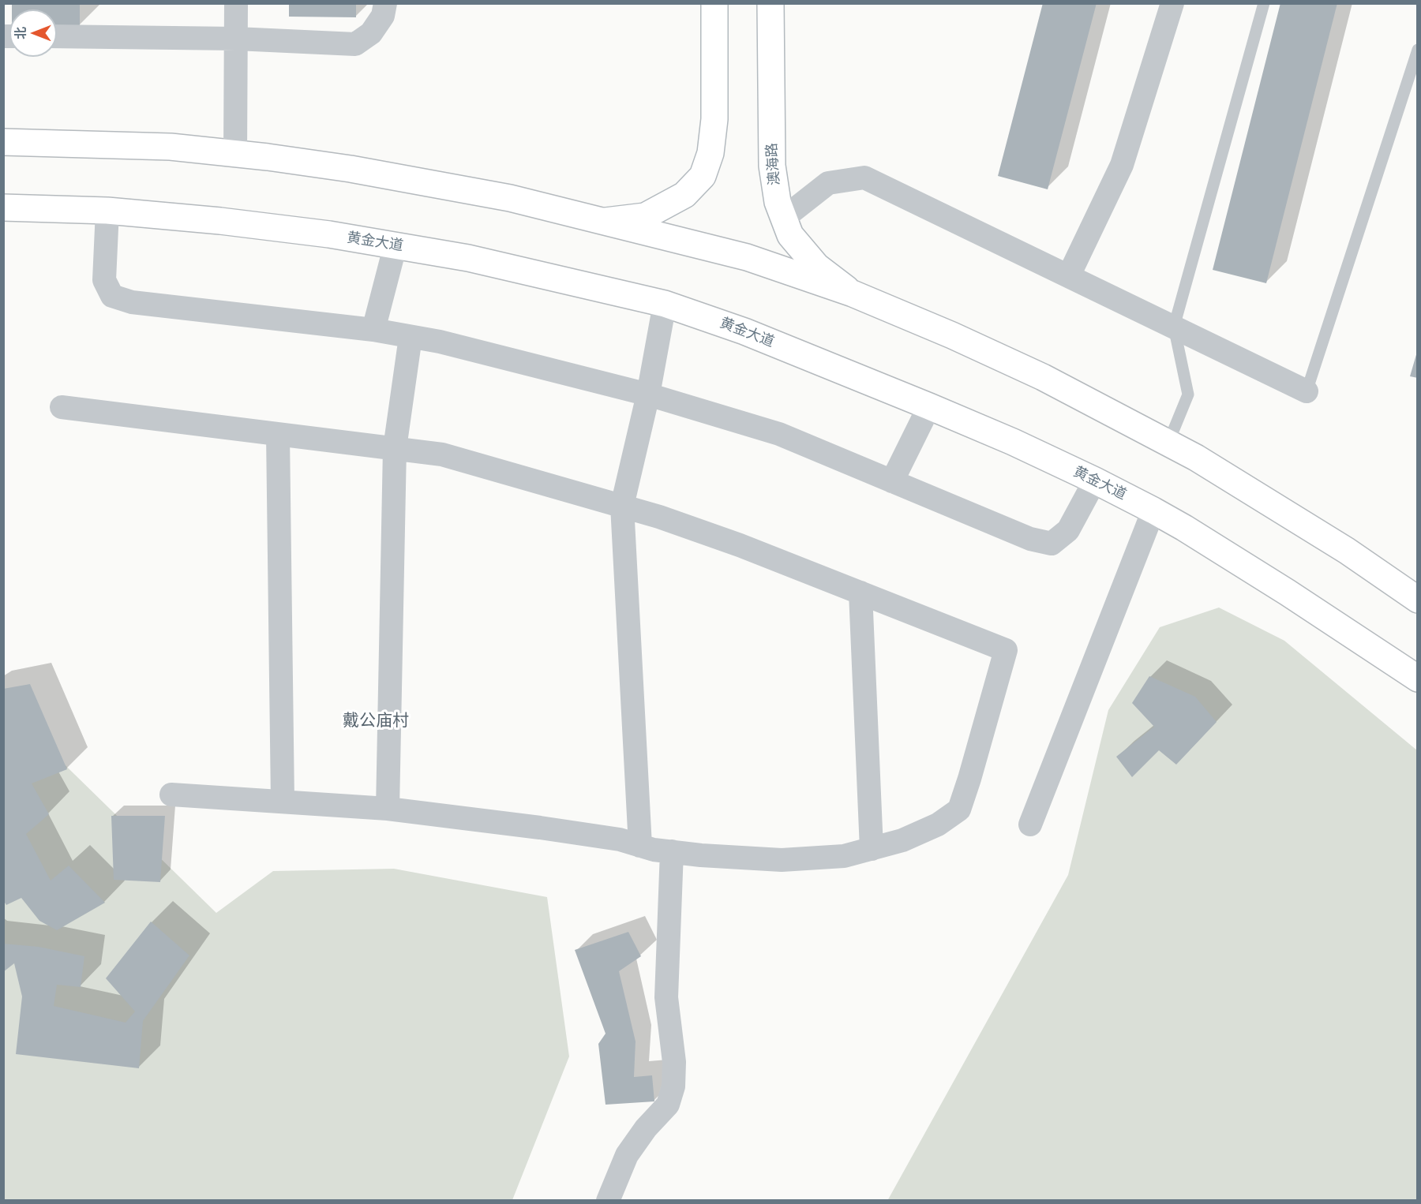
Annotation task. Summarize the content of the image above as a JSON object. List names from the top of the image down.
{
  "streets": {
    "main road": ["澳海路", "黄金大道"]
  },
  "districts": ["戴公庙村"],
  "north": "left"
}
